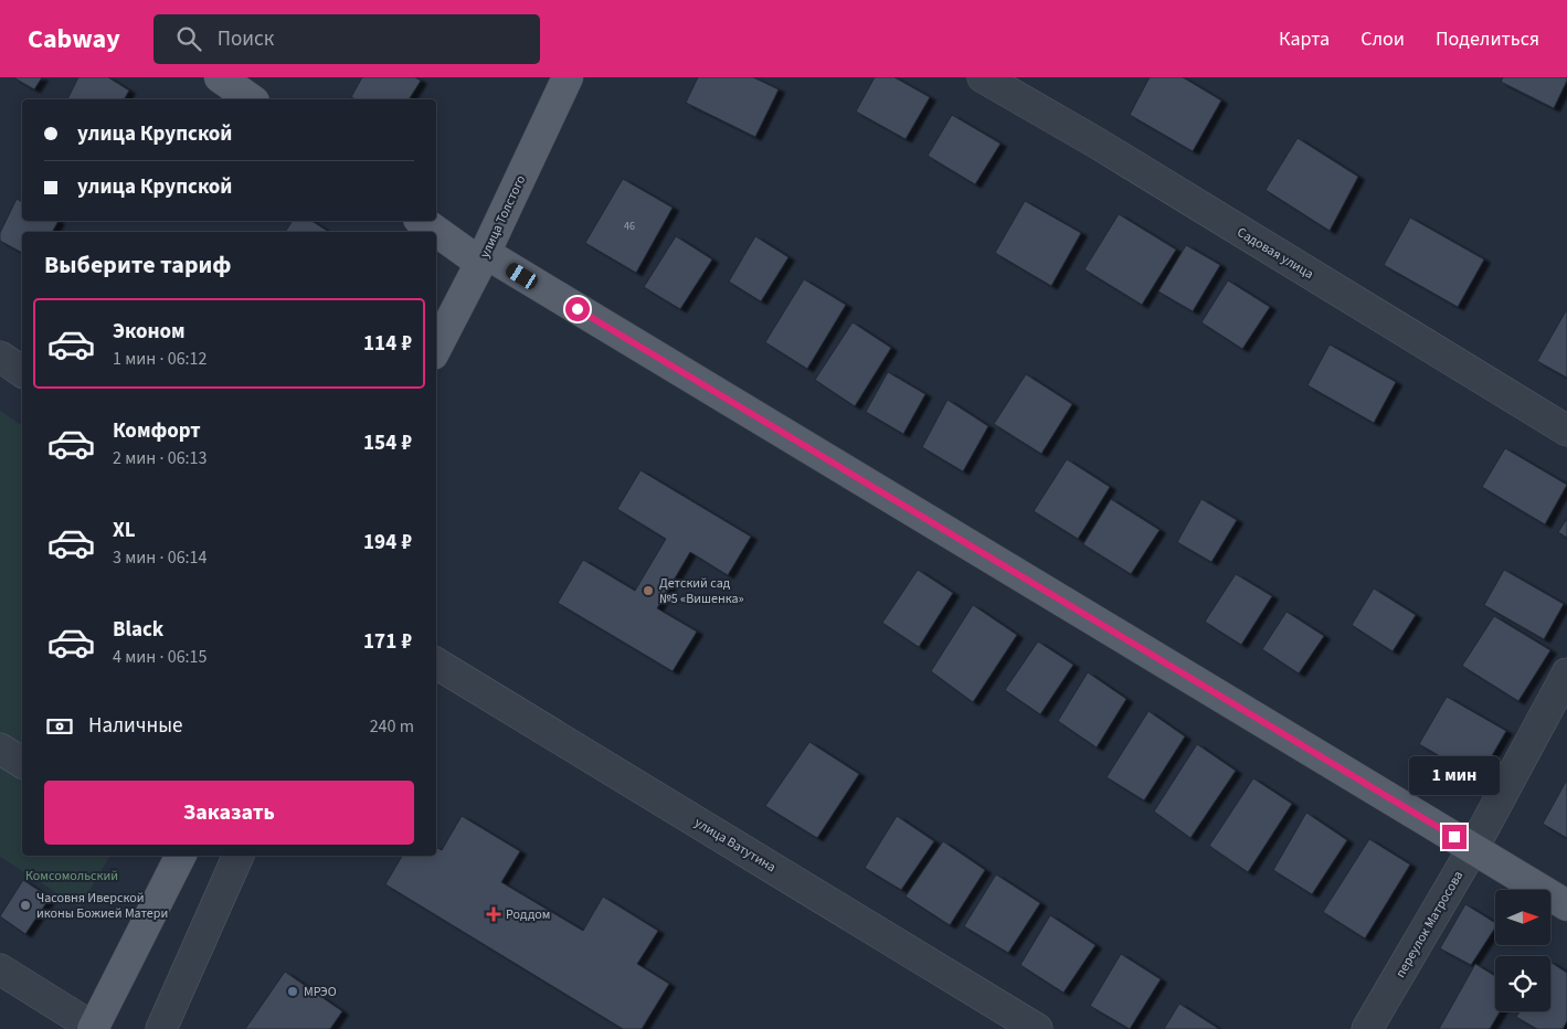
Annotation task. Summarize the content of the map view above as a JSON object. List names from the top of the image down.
{
  "streets": {
    "main road": ["улица Толстого"],
    "street": ["Садовая улица", "улица Ватутина", "переулок Матросова"]
  },
  "parks": ["Комсомольский"],
  "places": {
    "other": ["Детский сад №5 «Вишенка»", "Часовня Иверской иконы Божией Матери", "МРЭО"],
    "health": ["Роддом"]
  },
  "house_numbers": ["46"],
  "north": "right",
  "page": {
    "header": "Cabway",
    "search": "Поиск",
    "nav": ["Карта", "Слои", "Поделиться"],
    "banner": ["улица Крупской", "улица Крупской"],
    "heading": "Выберите тариф",
    "list": [
      {
        "name": "Эконом",
        "note": "1 мин · 06:12",
        "value": "114 ₽"
      },
      {
        "name": "Комфорт",
        "note": "2 мин · 06:13",
        "value": "154 ₽"
      },
      {
        "name": "XL",
        "note": "3 мин · 06:14",
        "value": "194 ₽"
      },
      {
        "name": "Black",
        "note": "4 мин · 06:15",
        "value": "171 ₽"
      }
    ],
    "pay": ["Наличные", "240 m"],
    "bubble": "1 мин",
    "buttons": "Заказать"
  }
}
